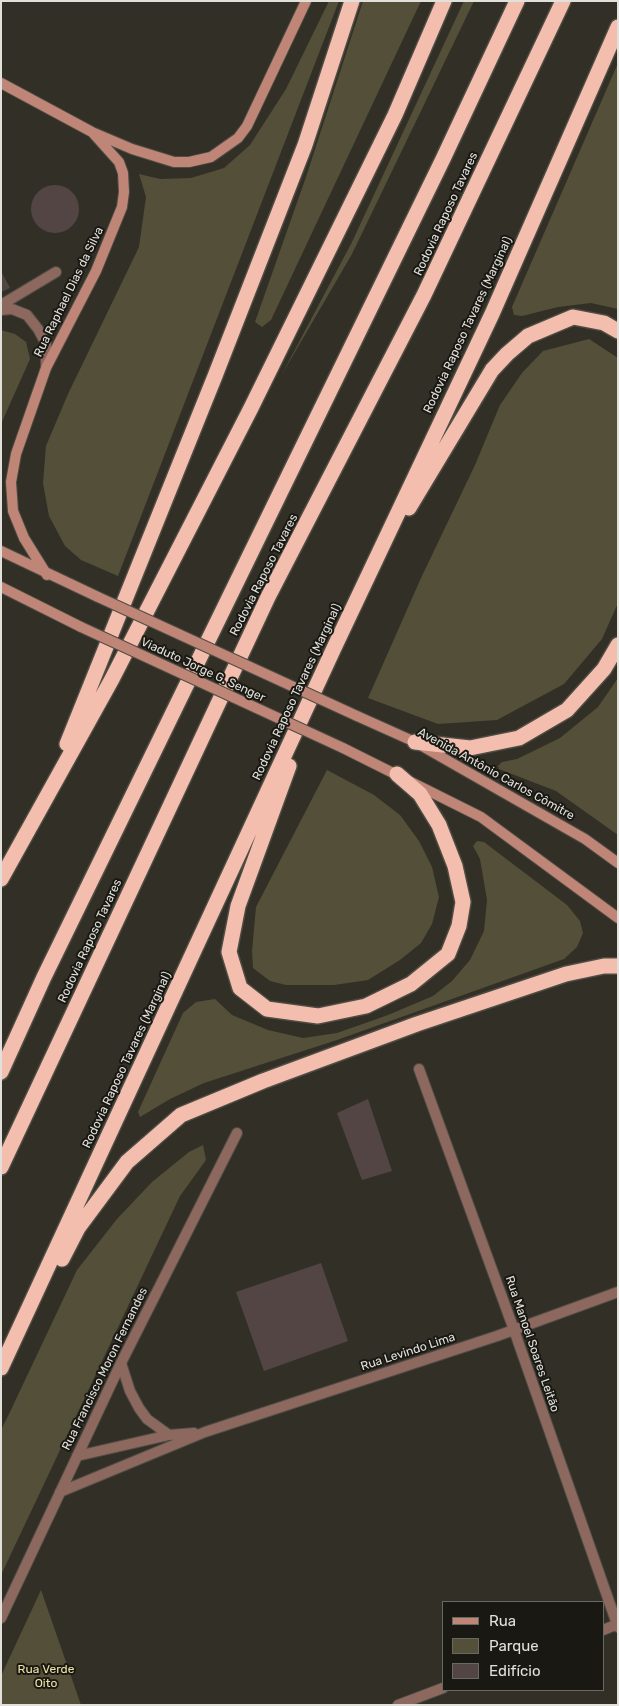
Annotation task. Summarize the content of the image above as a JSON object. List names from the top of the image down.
{
  "streets": {
    "highway": ["Rodovia Raposo Tavares", "Rodovia Raposo Tavares (Marginal)"],
    "main road": ["Rua Raphael Dias da Silva", "Viaduto Jorge G. Senger", "Avenida Antônio Carlos Cômitre"],
    "street": ["Rua Manoel Soares Leitão", "Rua Levindo Lima", "Rua Francisco Moron Fernandes"]
  },
  "crossings": [
    ["Rua Raphael Dias da Silva", "Viaduto Jorge G. Senger"],
    ["Viaduto Jorge G. Senger", "Avenida Antônio Carlos Cômitre"],
    ["Rua Manoel Soares Leitão", "Rua Levindo Lima"],
    ["Rua Levindo Lima", "Rua Francisco Moron Fernandes"]
  ],
  "parks": ["Rua Verde Oito"],
  "legend": ["Rua", "Parque", "Edifício"]
}
